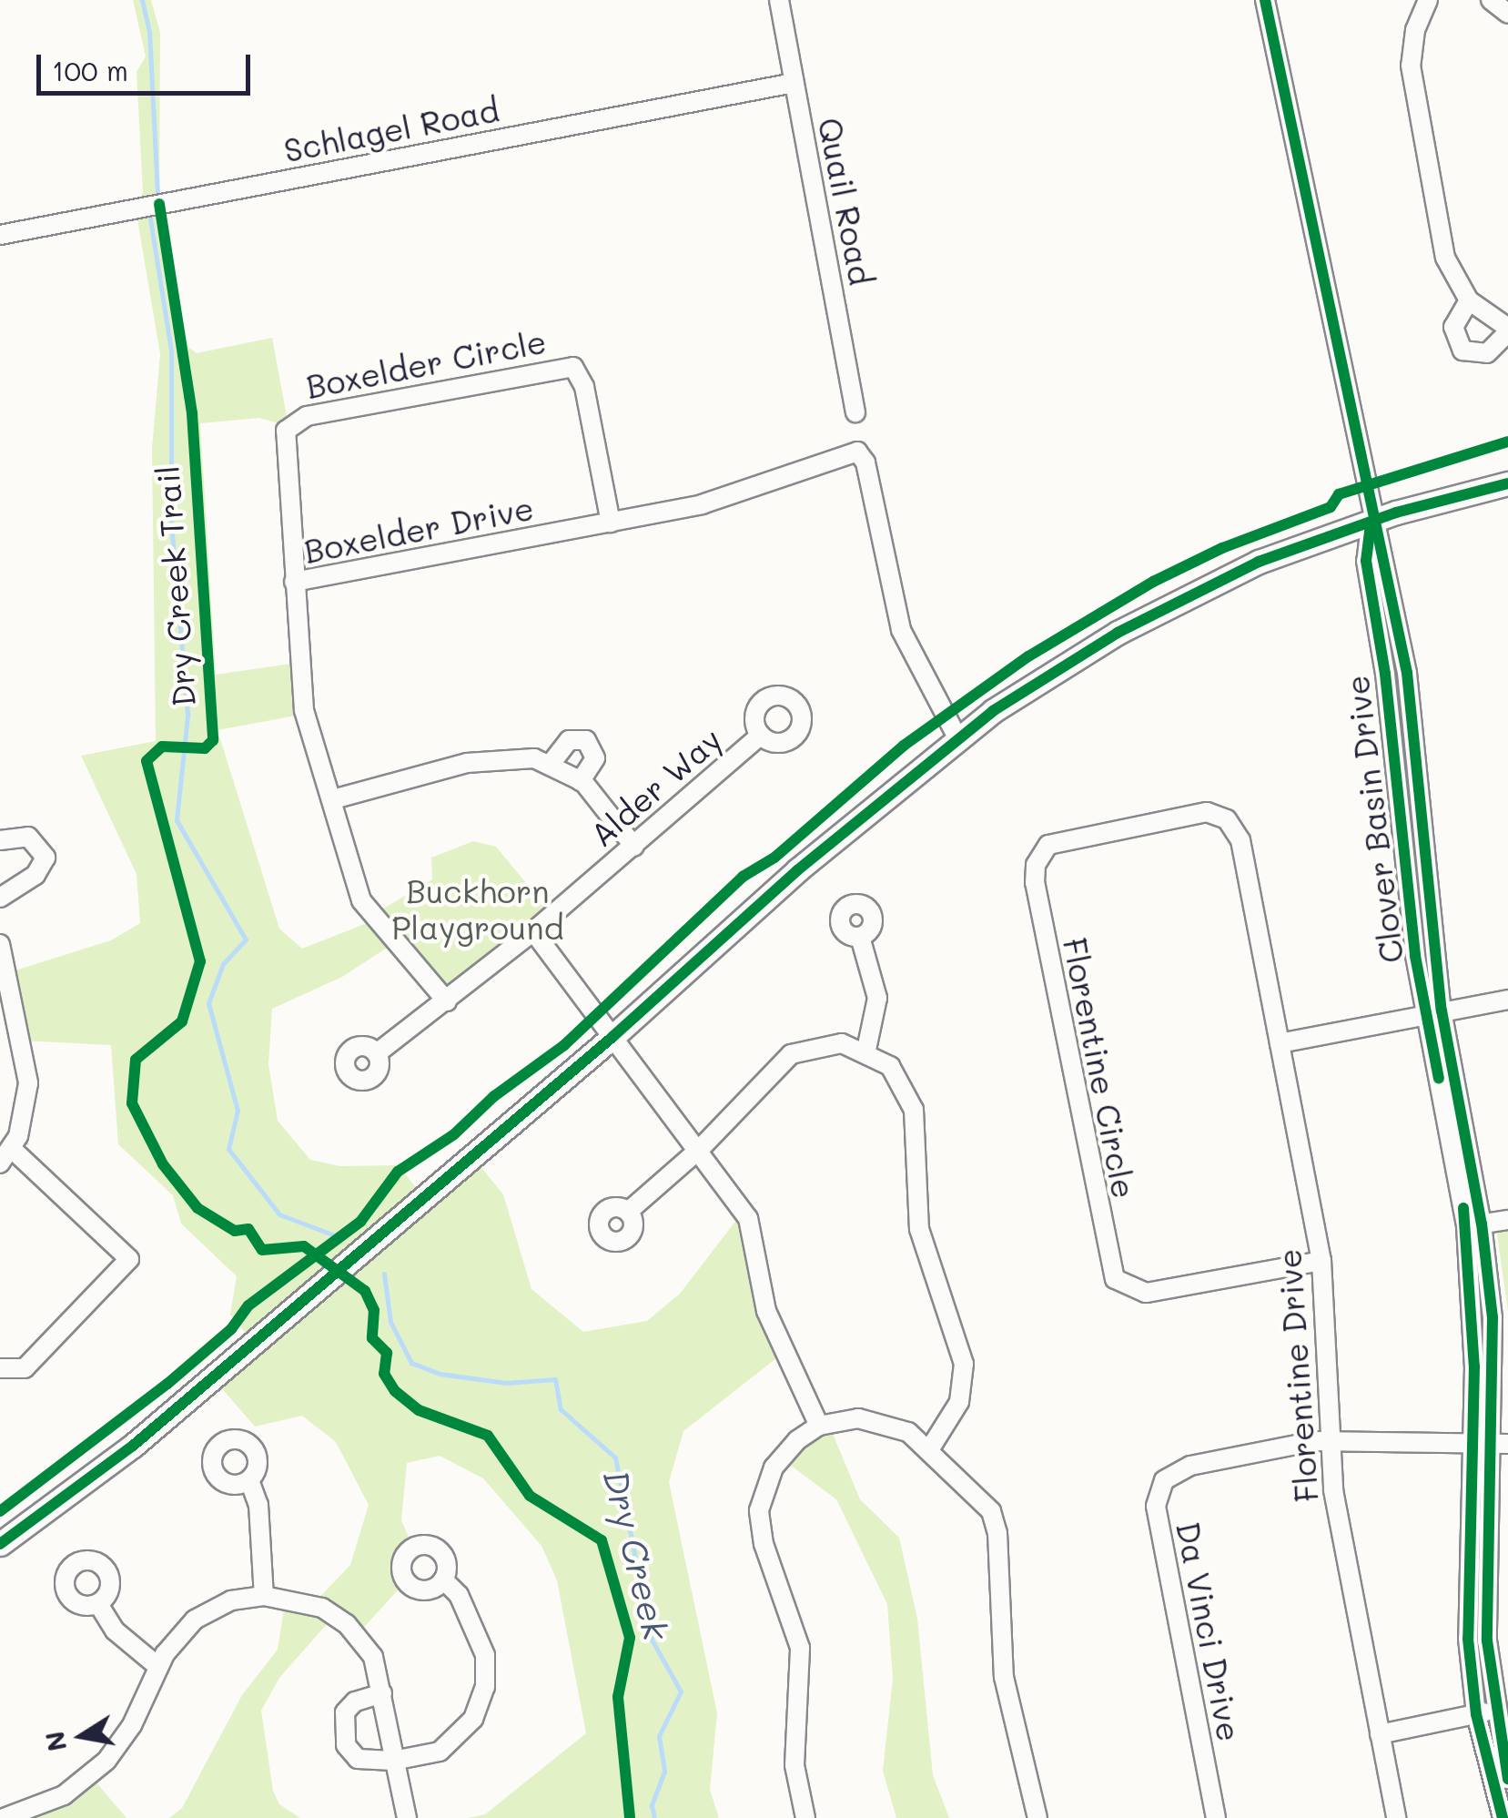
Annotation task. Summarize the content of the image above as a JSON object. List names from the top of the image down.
{
  "streets": {
    "street": [
      "Schlagel Road",
      "Quail Road",
      "Boxelder Circle",
      "Boxelder Drive",
      "Alder Way",
      "Clover Basin Drive",
      "Florentine Circle",
      "Florentine Drive",
      "Da Vinci Drive"
    ],
    "cycle path": ["Dry Creek Trail"]
  },
  "crossings": [
    ["Schlagel Road", "Quail Road"],
    ["Boxelder Circle", "Boxelder Drive"],
    ["Boxelder Drive", "Alder Way"],
    ["Clover Basin Drive", "Da Vinci Drive"],
    ["Florentine Circle", "Florentine Drive"],
    ["Florentine Drive", "Da Vinci Drive"]
  ],
  "water": ["Dry Creek"],
  "parks": ["Buckhorn Playground"],
  "scale_bar": "100 m",
  "north": "left"
}
